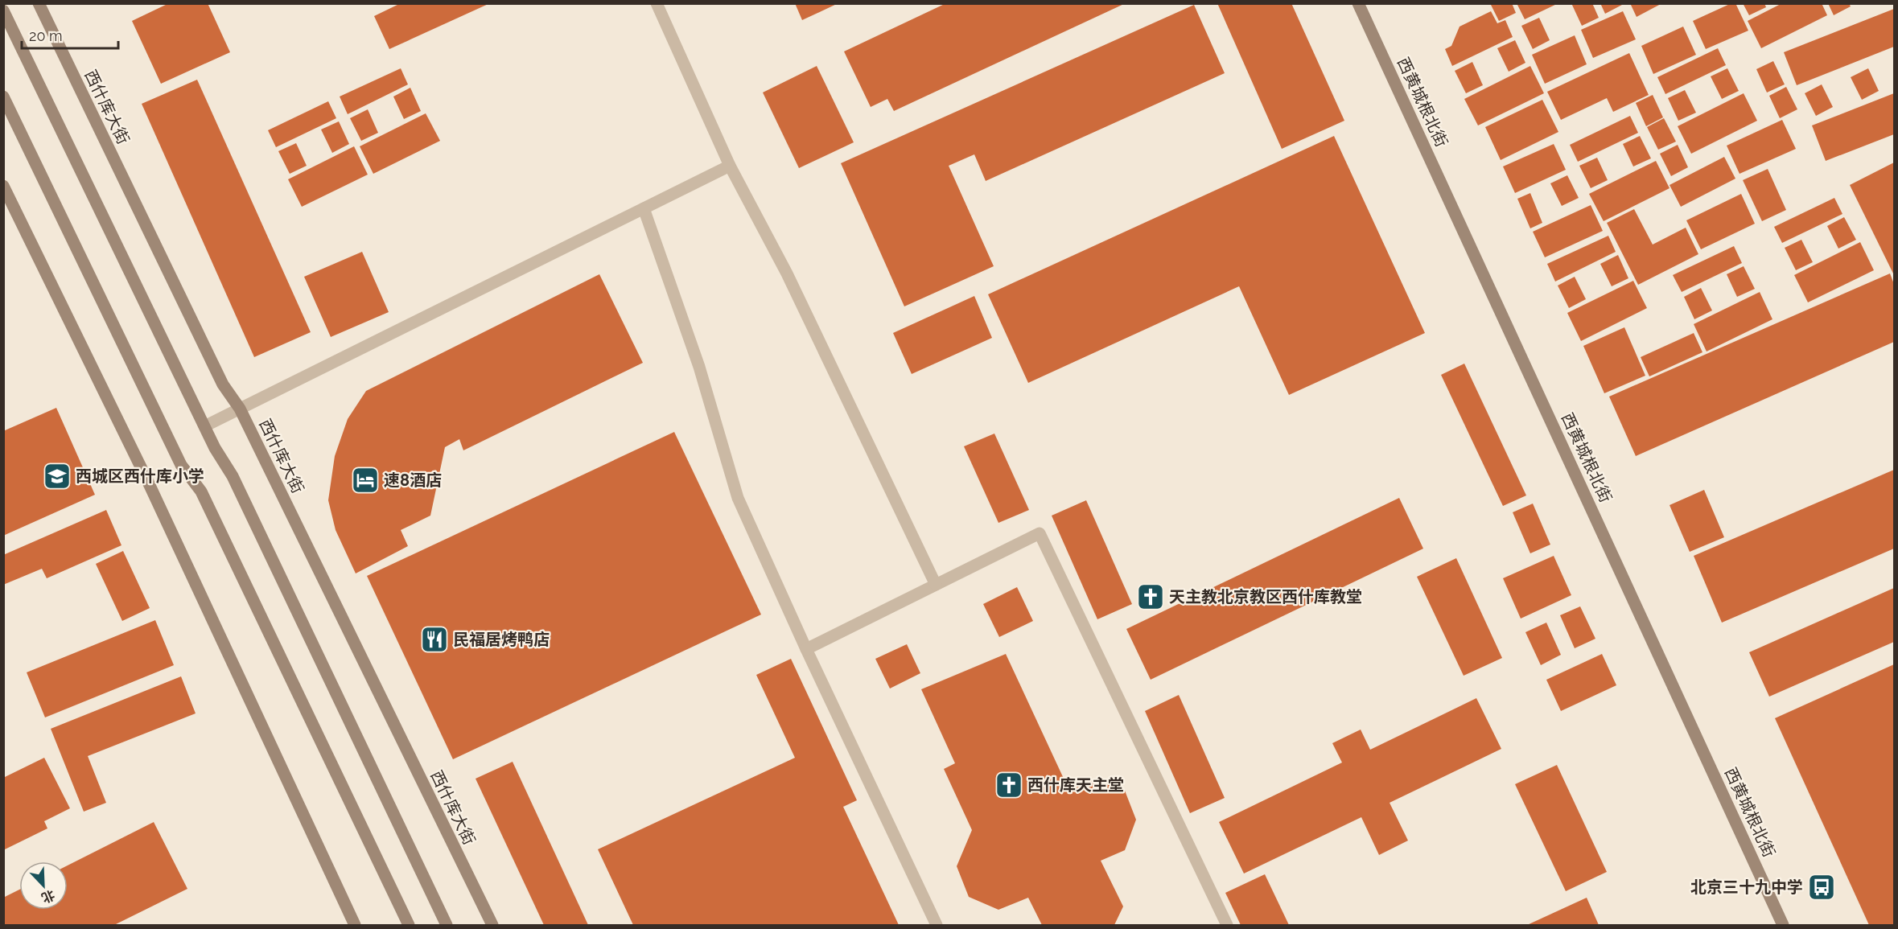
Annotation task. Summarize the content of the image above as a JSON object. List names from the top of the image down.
{
  "streets": {
    "street": ["西黄城根北街", "西什库大街"]
  },
  "places": {
    "school or university": ["西城区西什库小学"],
    "hotel": ["速8酒店"],
    "church": ["天主教北京教区西什库教堂", "西什库天主堂"],
    "restaurant": ["民福居烤鸭店"],
    "bus stop": ["北京三十九中学"]
  },
  "scale_bar": "20 m",
  "north": "bottom right"
}
